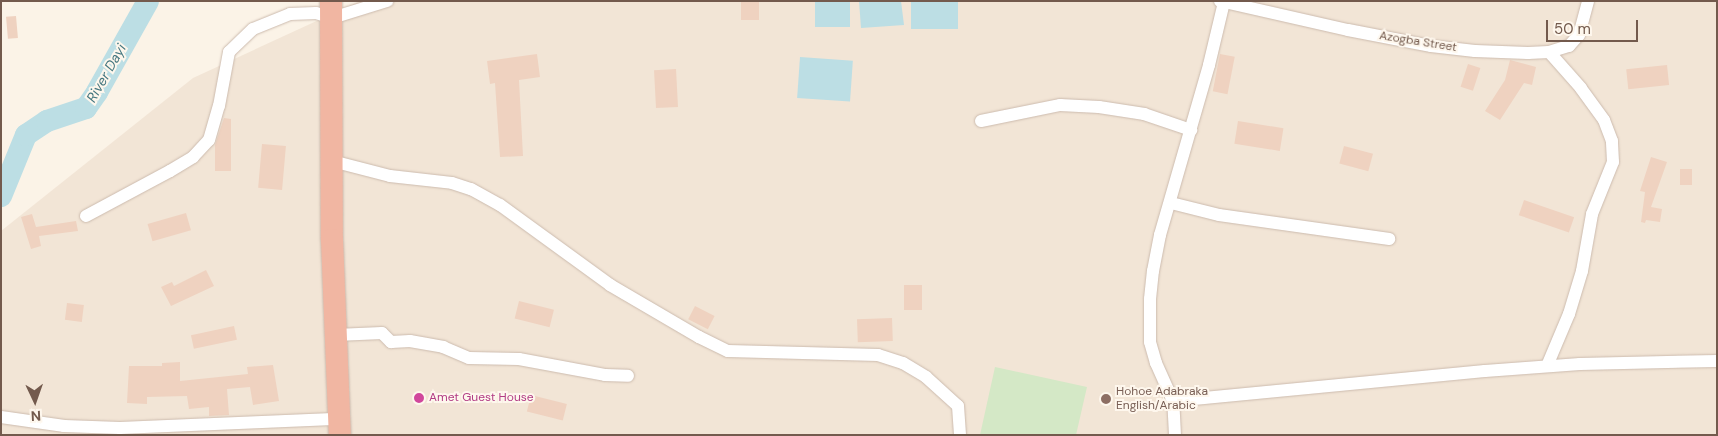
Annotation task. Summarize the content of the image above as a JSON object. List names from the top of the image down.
{
  "streets": {
    "street": ["Azogba Street"]
  },
  "water": ["River Dayi"],
  "places": ["Amet Guest House", "Hohoe Adabraka English/Arabic"],
  "scale_bar": "50 m",
  "north": "bottom"
}
